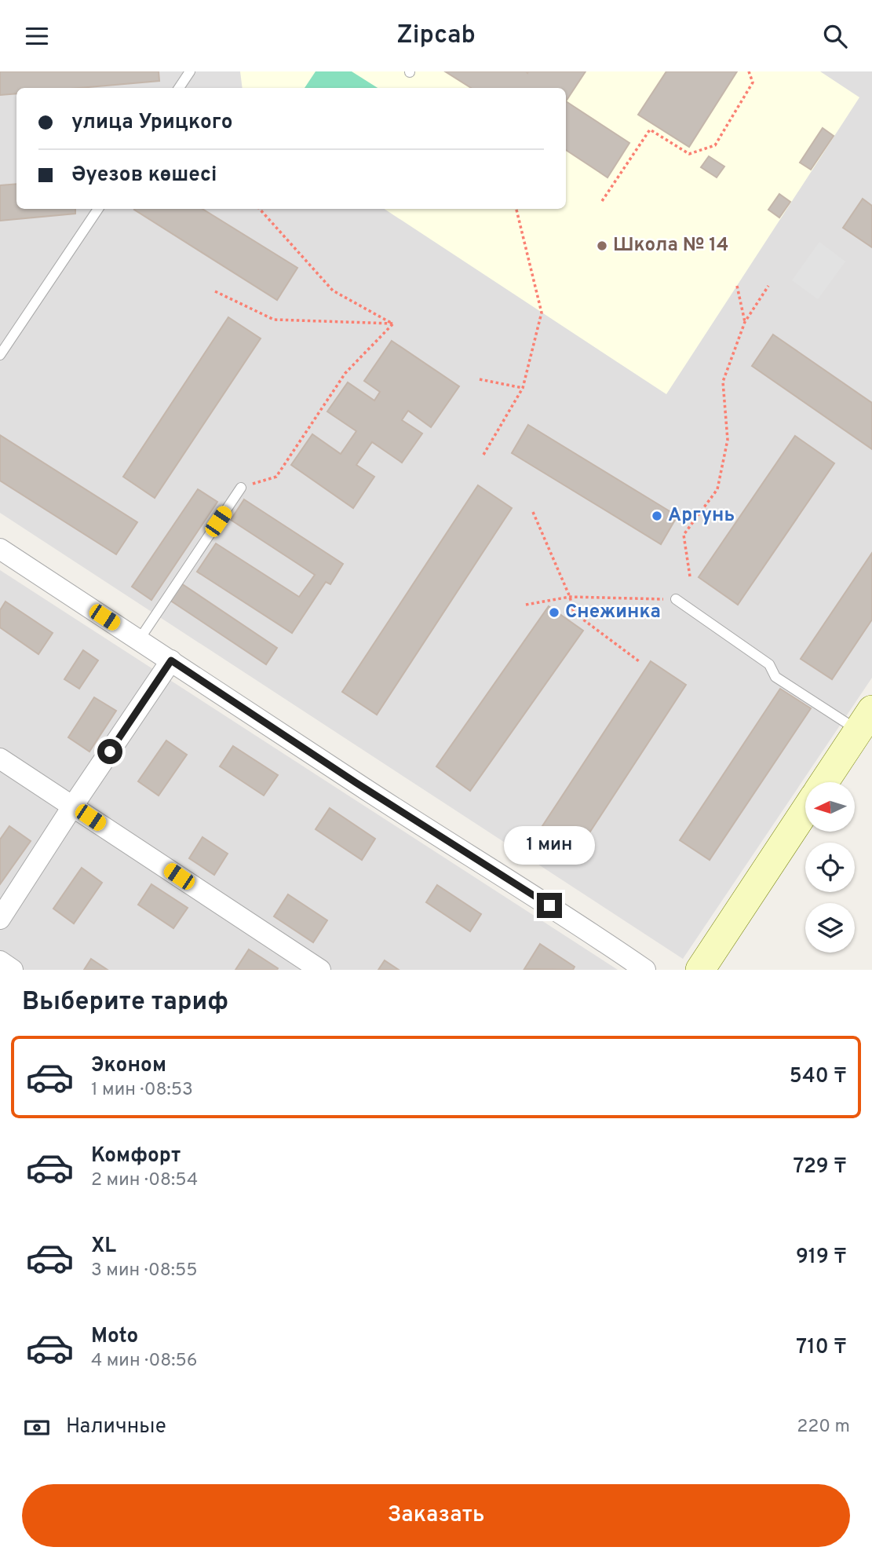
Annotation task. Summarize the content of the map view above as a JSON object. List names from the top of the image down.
{
  "places": ["Школа № 14", "Аргунь", "Снежинка"],
  "north": "left",
  "page": {
    "header": "Zipcab",
    "banner": ["улица Урицкого", "Әуезов көшесі"],
    "bubble": "1 мин",
    "heading": "Выберите тариф",
    "list": [
      {
        "name": "Эконом",
        "note": "1 мин · 08:53",
        "value": "540 ₸"
      },
      {
        "name": "Комфорт",
        "note": "2 мин · 08:54",
        "value": "729 ₸"
      },
      {
        "name": "XL",
        "note": "3 мин · 08:55",
        "value": "919 ₸"
      },
      {
        "name": "Moto",
        "note": "4 мин · 08:56",
        "value": "710 ₸"
      }
    ],
    "pay": ["Наличные", "220 m"],
    "buttons": "Заказать"
  }
}
